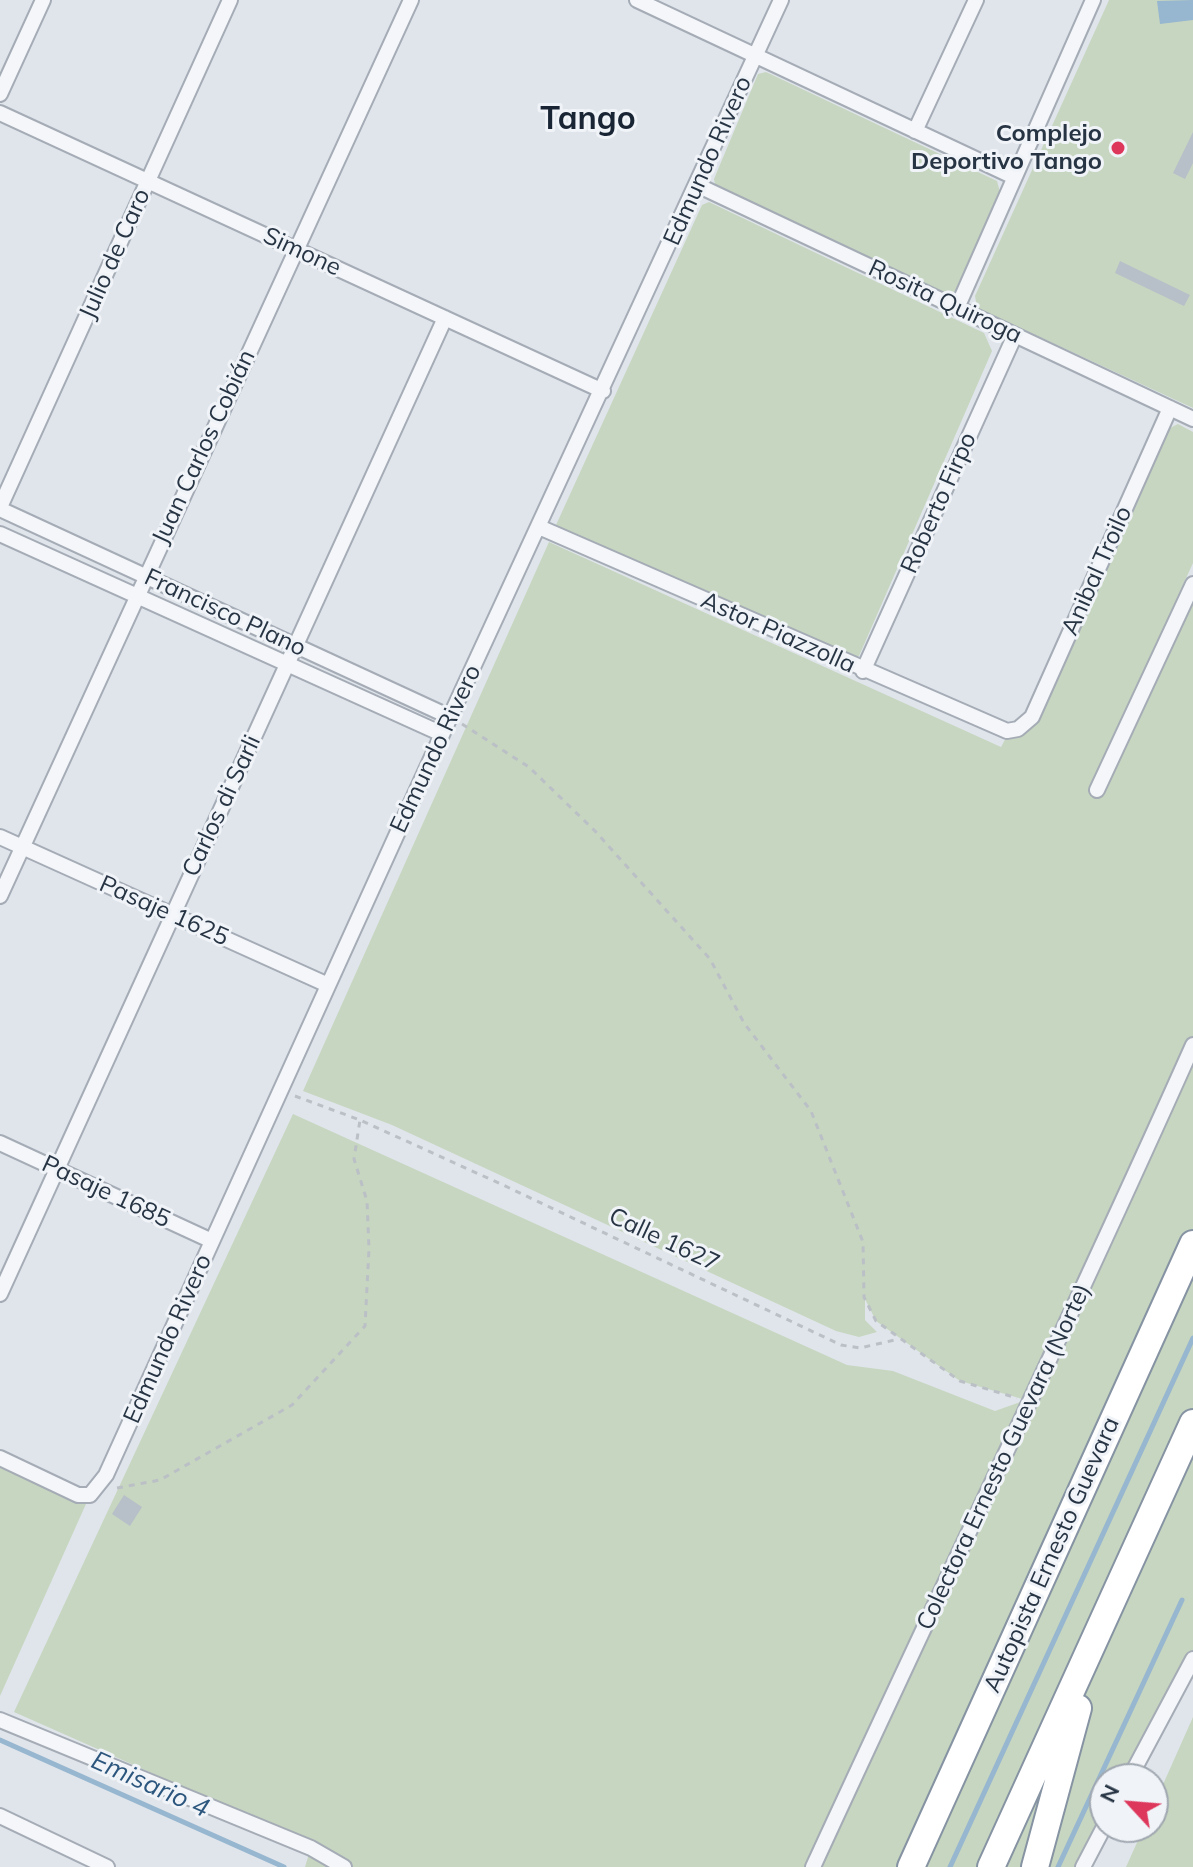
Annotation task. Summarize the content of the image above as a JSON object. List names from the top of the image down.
{
  "streets": {
    "highway": ["Autopista Ernesto Guevara"],
    "street": [
      "Edmundo Rivero",
      "Simone",
      "Julio de Caro",
      "Rosita Quiroga",
      "Juan Carlos Cobián",
      "Roberto Firpo",
      "Anibal Troilo",
      "Francisco Plano",
      "Astor Piazzolla",
      "Carlos di Sarli",
      "Pasaje 1625",
      "Pasaje 1685",
      "Colectora Ernesto Guevara (Norte)"
    ],
    "path": ["Calle 1627"]
  },
  "crossings": [
    ["Edmundo Rivero", "Simone"],
    ["Edmundo Rivero", "Rosita Quiroga"],
    ["Edmundo Rivero", "Francisco Plano"],
    ["Edmundo Rivero", "Astor Piazzolla"],
    ["Edmundo Rivero", "Pasaje 1625"],
    ["Edmundo Rivero", "Pasaje 1685"],
    ["Edmundo Rivero", "Calle 1627"],
    ["Simone", "Julio de Caro"],
    ["Simone", "Juan Carlos Cobián"],
    ["Simone", "Carlos di Sarli"],
    ["Julio de Caro", "Francisco Plano"],
    ["Rosita Quiroga", "Roberto Firpo"],
    ["Rosita Quiroga", "Anibal Troilo"],
    ["Juan Carlos Cobián", "Francisco Plano"],
    ["Juan Carlos Cobián", "Pasaje 1625"],
    ["Roberto Firpo", "Astor Piazzolla"],
    ["Anibal Troilo", "Astor Piazzolla"],
    ["Francisco Plano", "Carlos di Sarli"],
    ["Carlos di Sarli", "Pasaje 1625"],
    ["Carlos di Sarli", "Pasaje 1685"]
  ],
  "districts": ["Tango"],
  "water": ["Emisario 4"],
  "places": ["Complejo Deportivo Tango"],
  "north": "top left"
}
